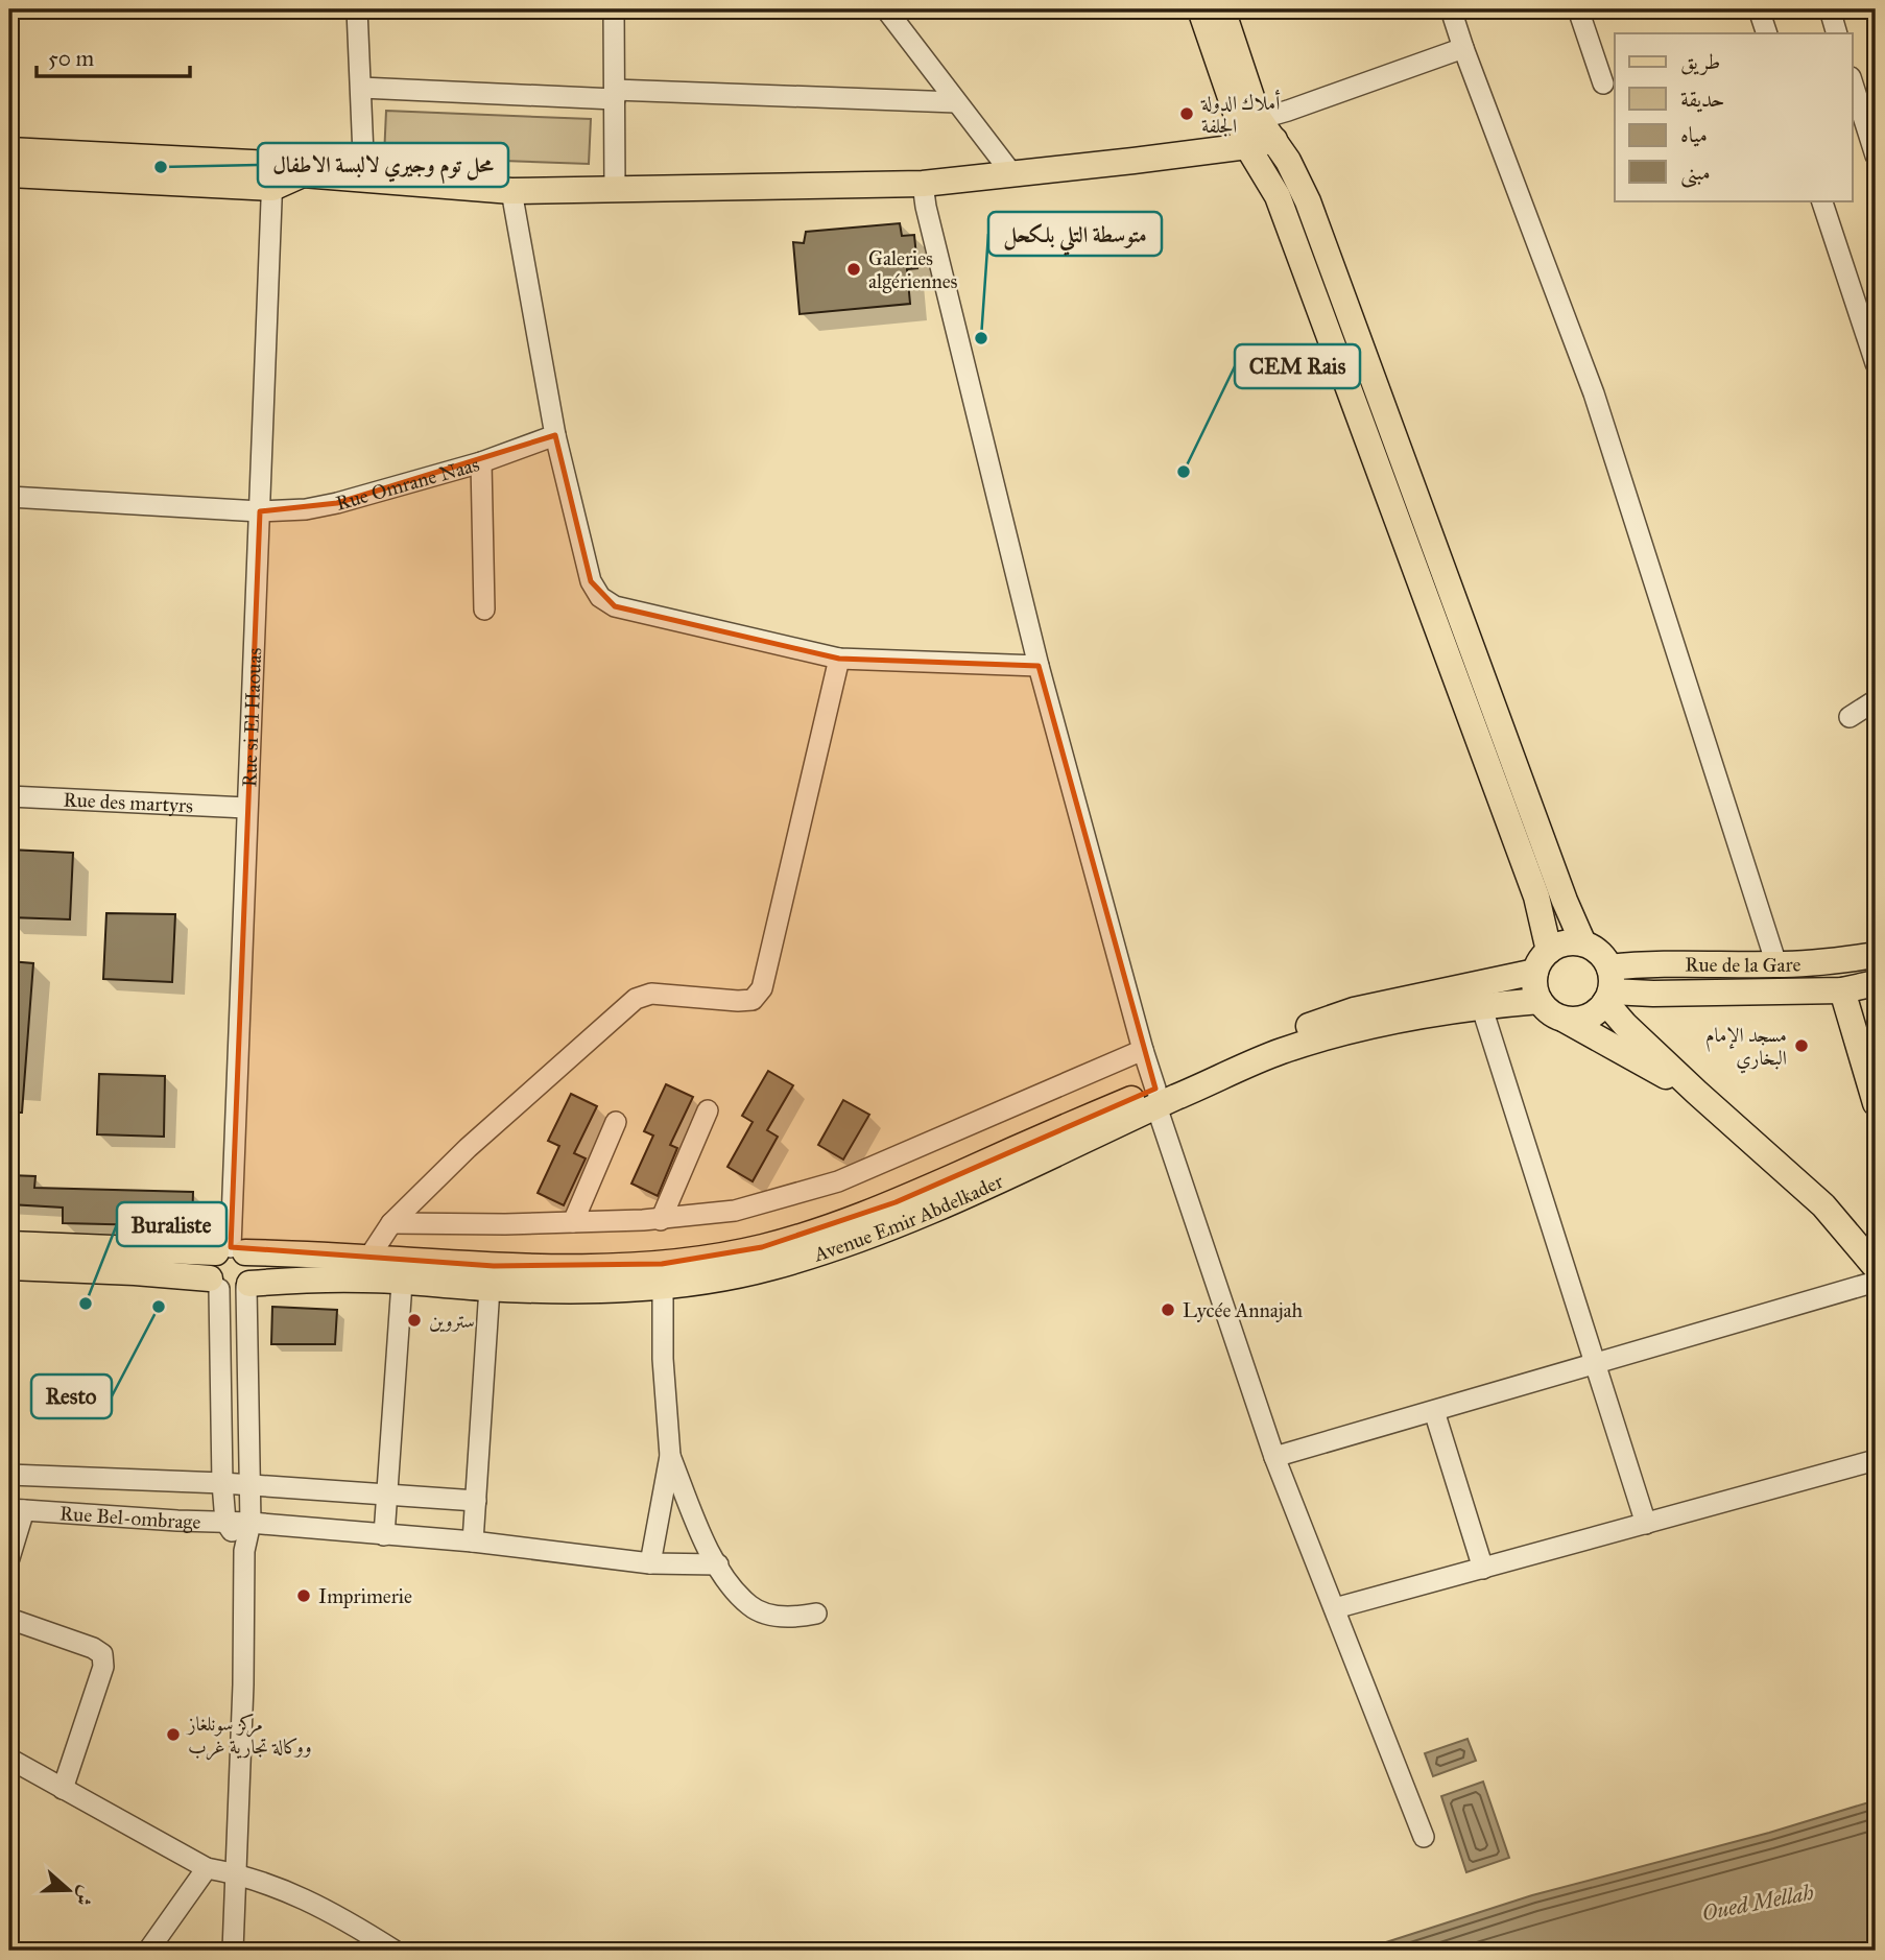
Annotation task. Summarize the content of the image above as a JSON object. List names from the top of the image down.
{
  "streets": {
    "main road": ["Rue de la Gare", "Avenue Emir Abdelkader"],
    "street": [
      "Rue Omrane Naas",
      "Rue si El Haouas",
      "Rue des martyrs",
      "Rue Bel-ombrage"
    ]
  },
  "crossings": [
    ["Rue Omrane Naas", "Rue si El Haouas"],
    ["Rue si El Haouas", "Rue des martyrs"],
    ["Rue si El Haouas", "Avenue Emir Abdelkader"],
    ["Rue de la Gare", "Avenue Emir Abdelkader"]
  ],
  "water": ["Oued Mellah"],
  "places": [
    "أملاك الدولة الجلفة",
    "محل توم وجيري لالبسة الاطفال",
    "Galeries algériennes",
    "متوسطة التلي بلكحل",
    "CEM Rais",
    "مسجد الإمام البخاري",
    "Buraliste",
    "Resto",
    "Lycée Annajah",
    "ستروين",
    "Imprimerie",
    "مركز سونلغاز ووكالة تجارية غرب"
  ],
  "legend": [
    "طريق",
    "حديقة",
    "مياه",
    "مبنى"
  ],
  "scale_bar": "50 m",
  "north": "right"
}
